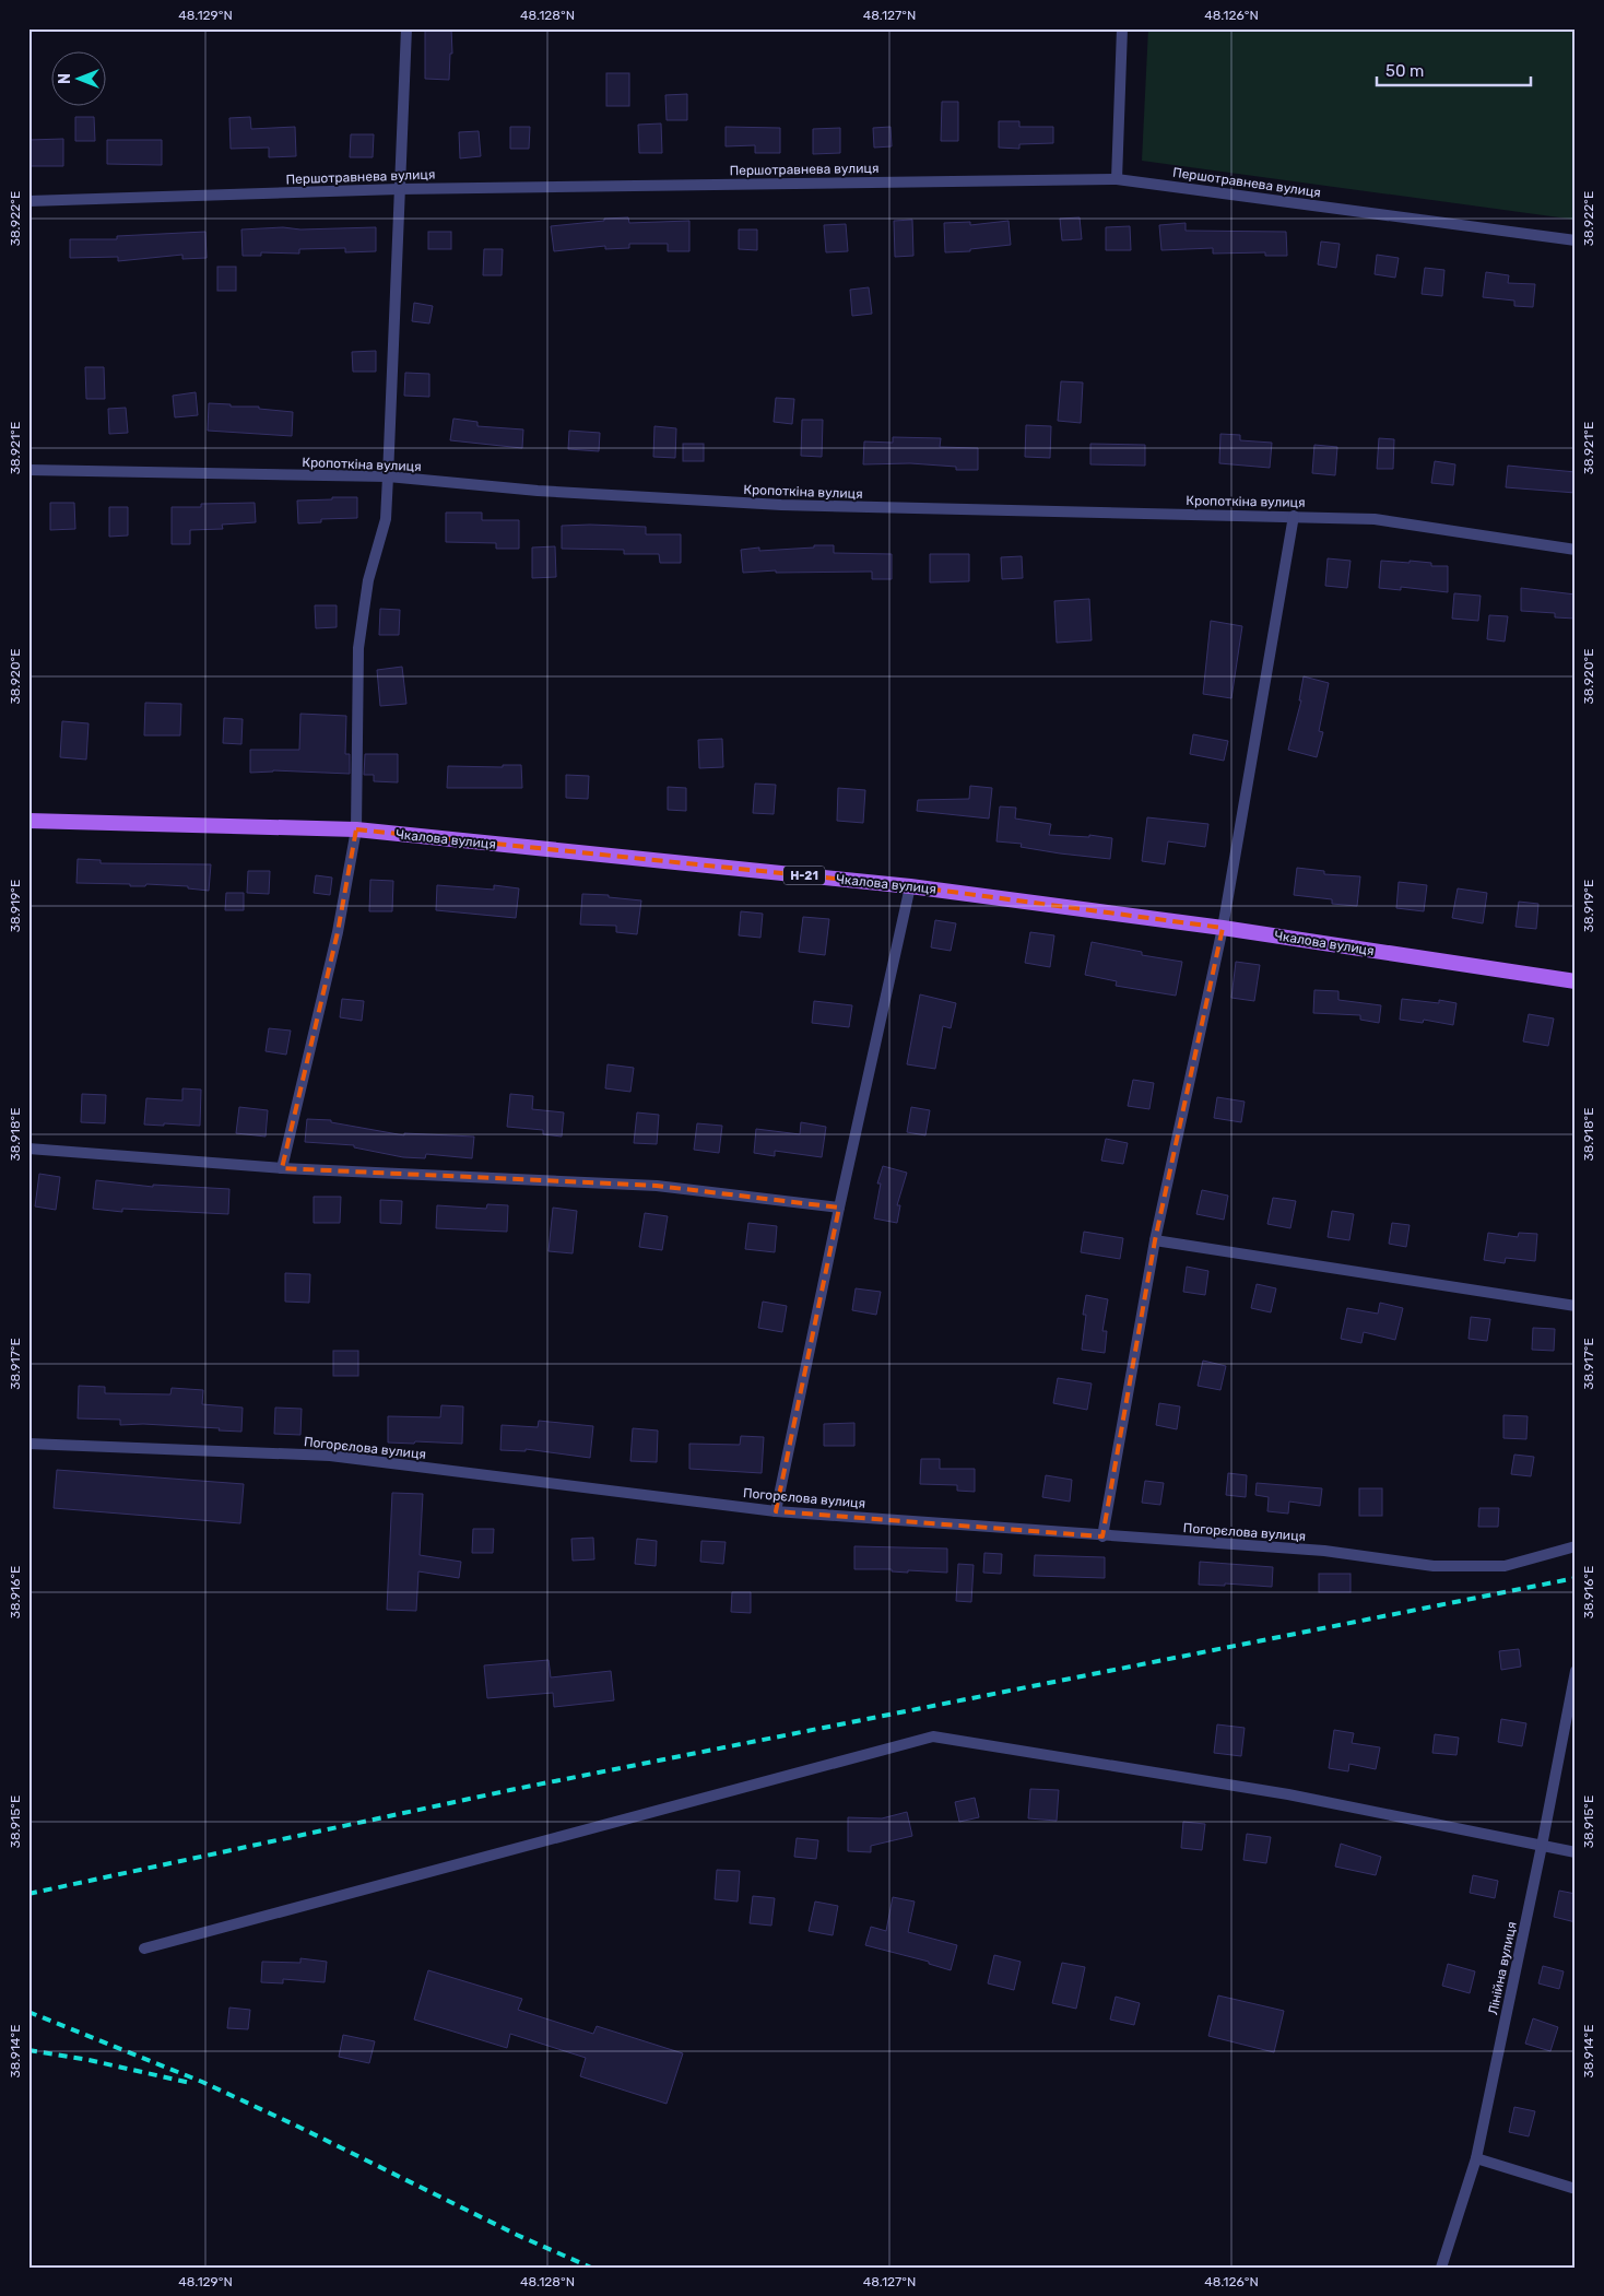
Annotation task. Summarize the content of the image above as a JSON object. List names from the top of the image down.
{
  "streets": {
    "main road": ["Чкалова вулиця", "Н-21"],
    "street": [
      "Першотравнева вулиця",
      "Кропоткіна вулиця",
      "Погорєлова вулиця",
      "Лінійна вулиця"
    ]
  },
  "scale_bar": "50 m",
  "north": "left",
  "coordinates": [
    "48.129°N",
    "48.128°N",
    "48.127°N",
    "48.126°N",
    "38.922°E",
    "38.921°E",
    "38.920°E",
    "38.919°E",
    "38.918°E",
    "38.917°E",
    "38.916°E",
    "38.915°E",
    "38.914°E"
  ]
}
